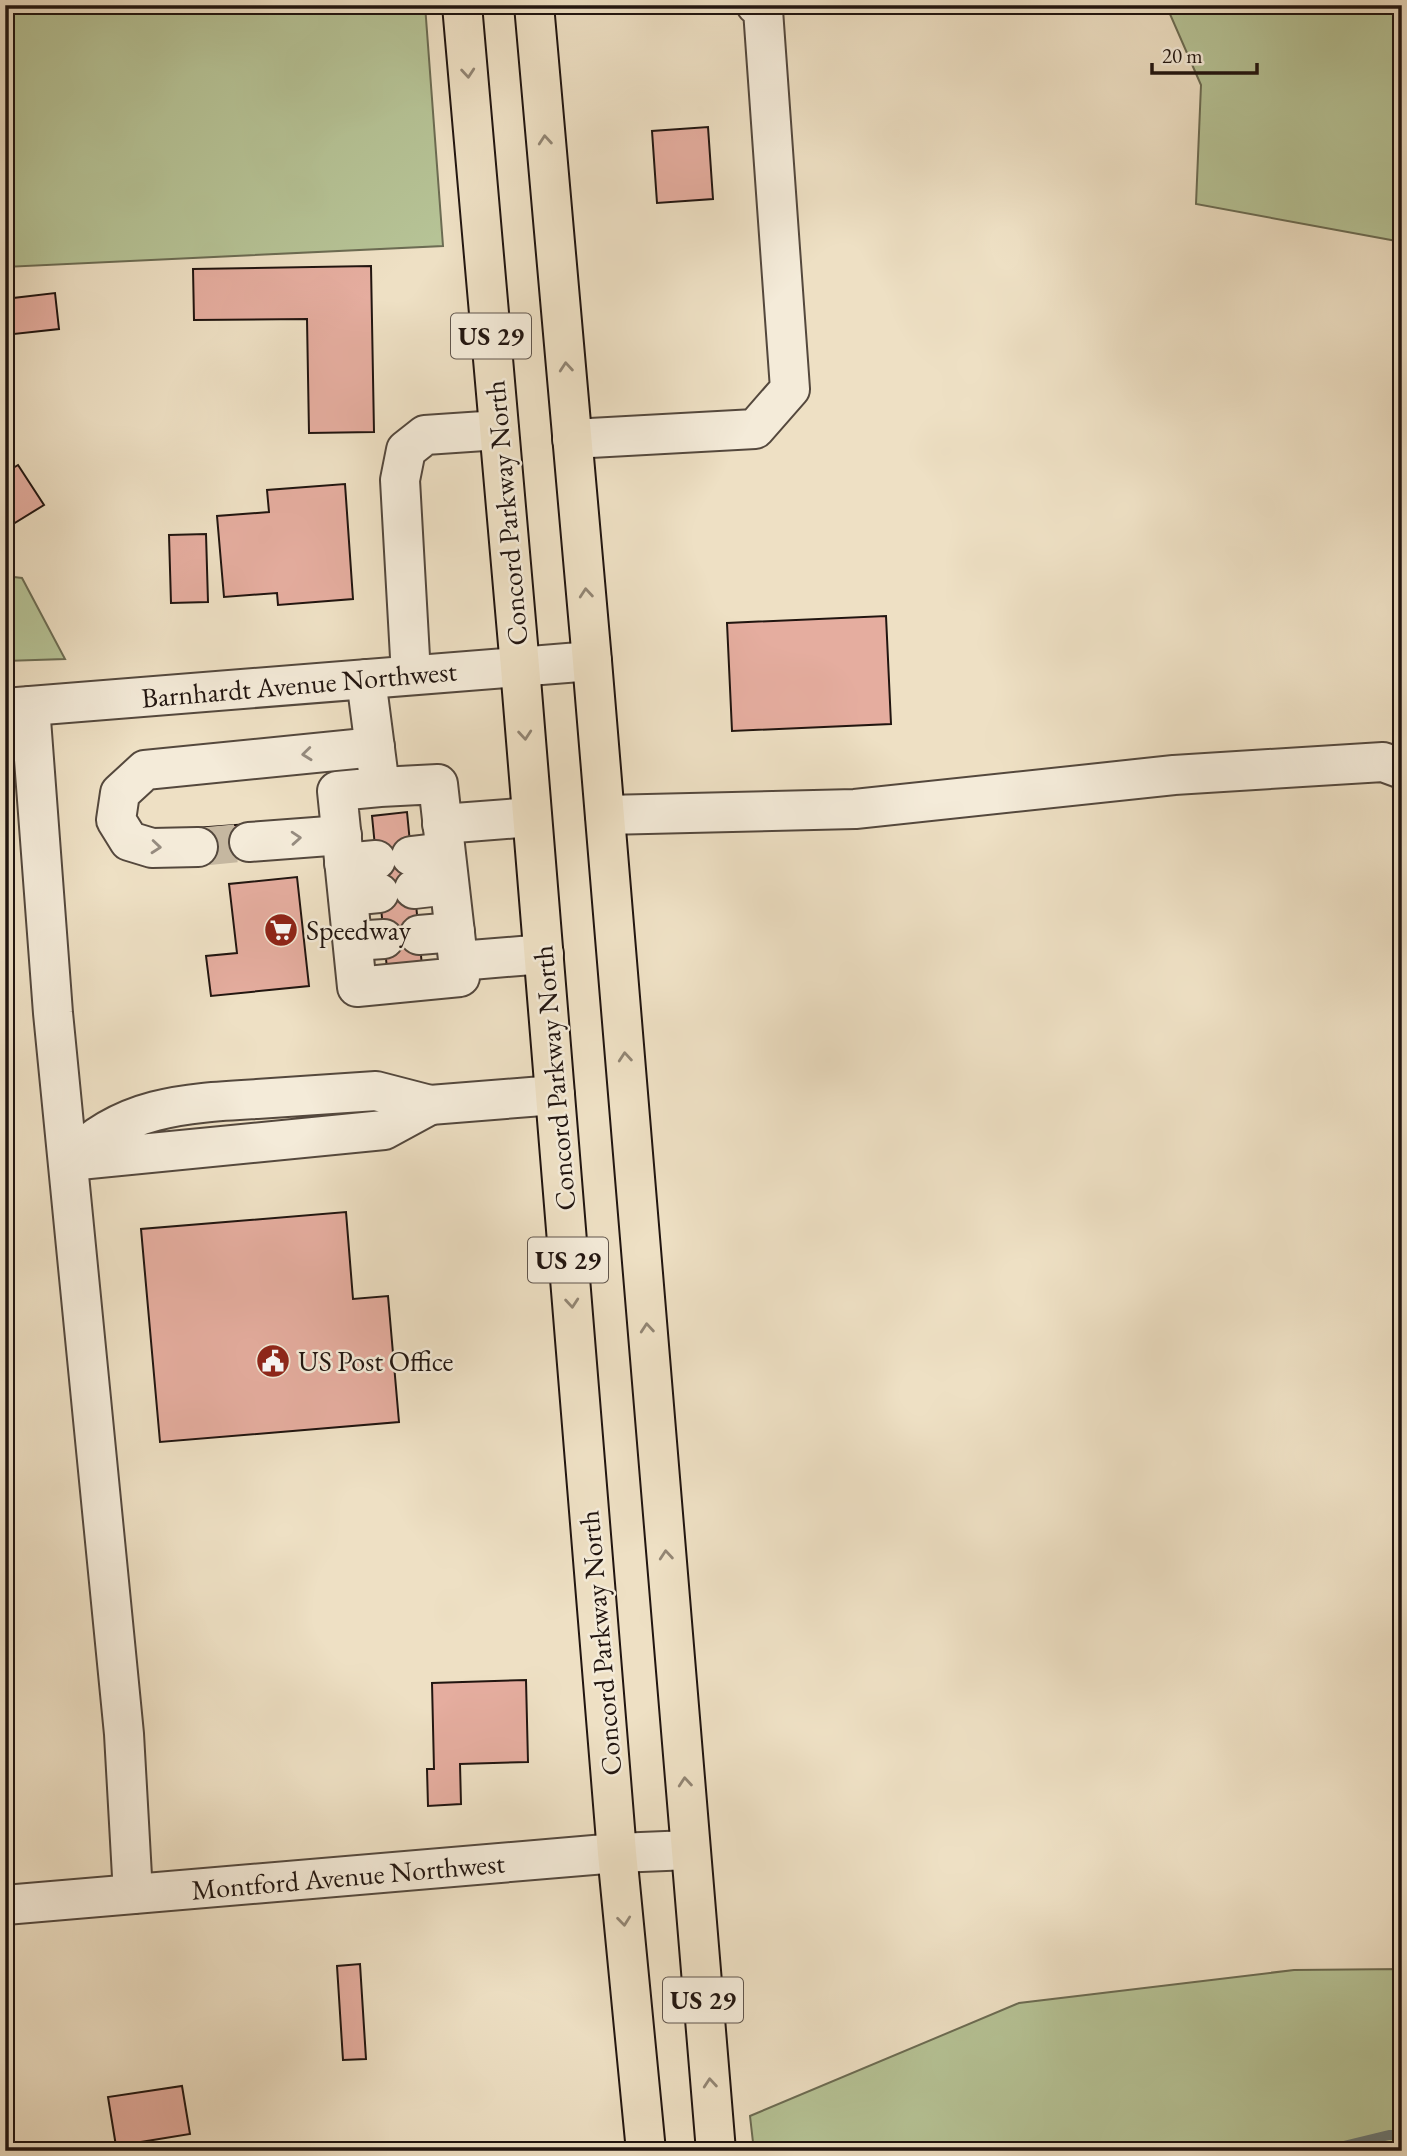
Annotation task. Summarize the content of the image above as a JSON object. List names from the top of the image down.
{
  "streets": {
    "highway": ["US 29", "Concord Parkway North"],
    "street": ["Barnhardt Avenue Northwest", "Montford Avenue Northwest"]
  },
  "crossings": [
    ["US 29", "Barnhardt Avenue Northwest"],
    ["US 29", "Montford Avenue Northwest"],
    ["Concord Parkway North", "Barnhardt Avenue Northwest"],
    ["Concord Parkway North", "Montford Avenue Northwest"]
  ],
  "places": {
    "supermarket": ["Speedway"],
    "public building": ["US Post Office"]
  },
  "scale_bar": "20 m"
}
